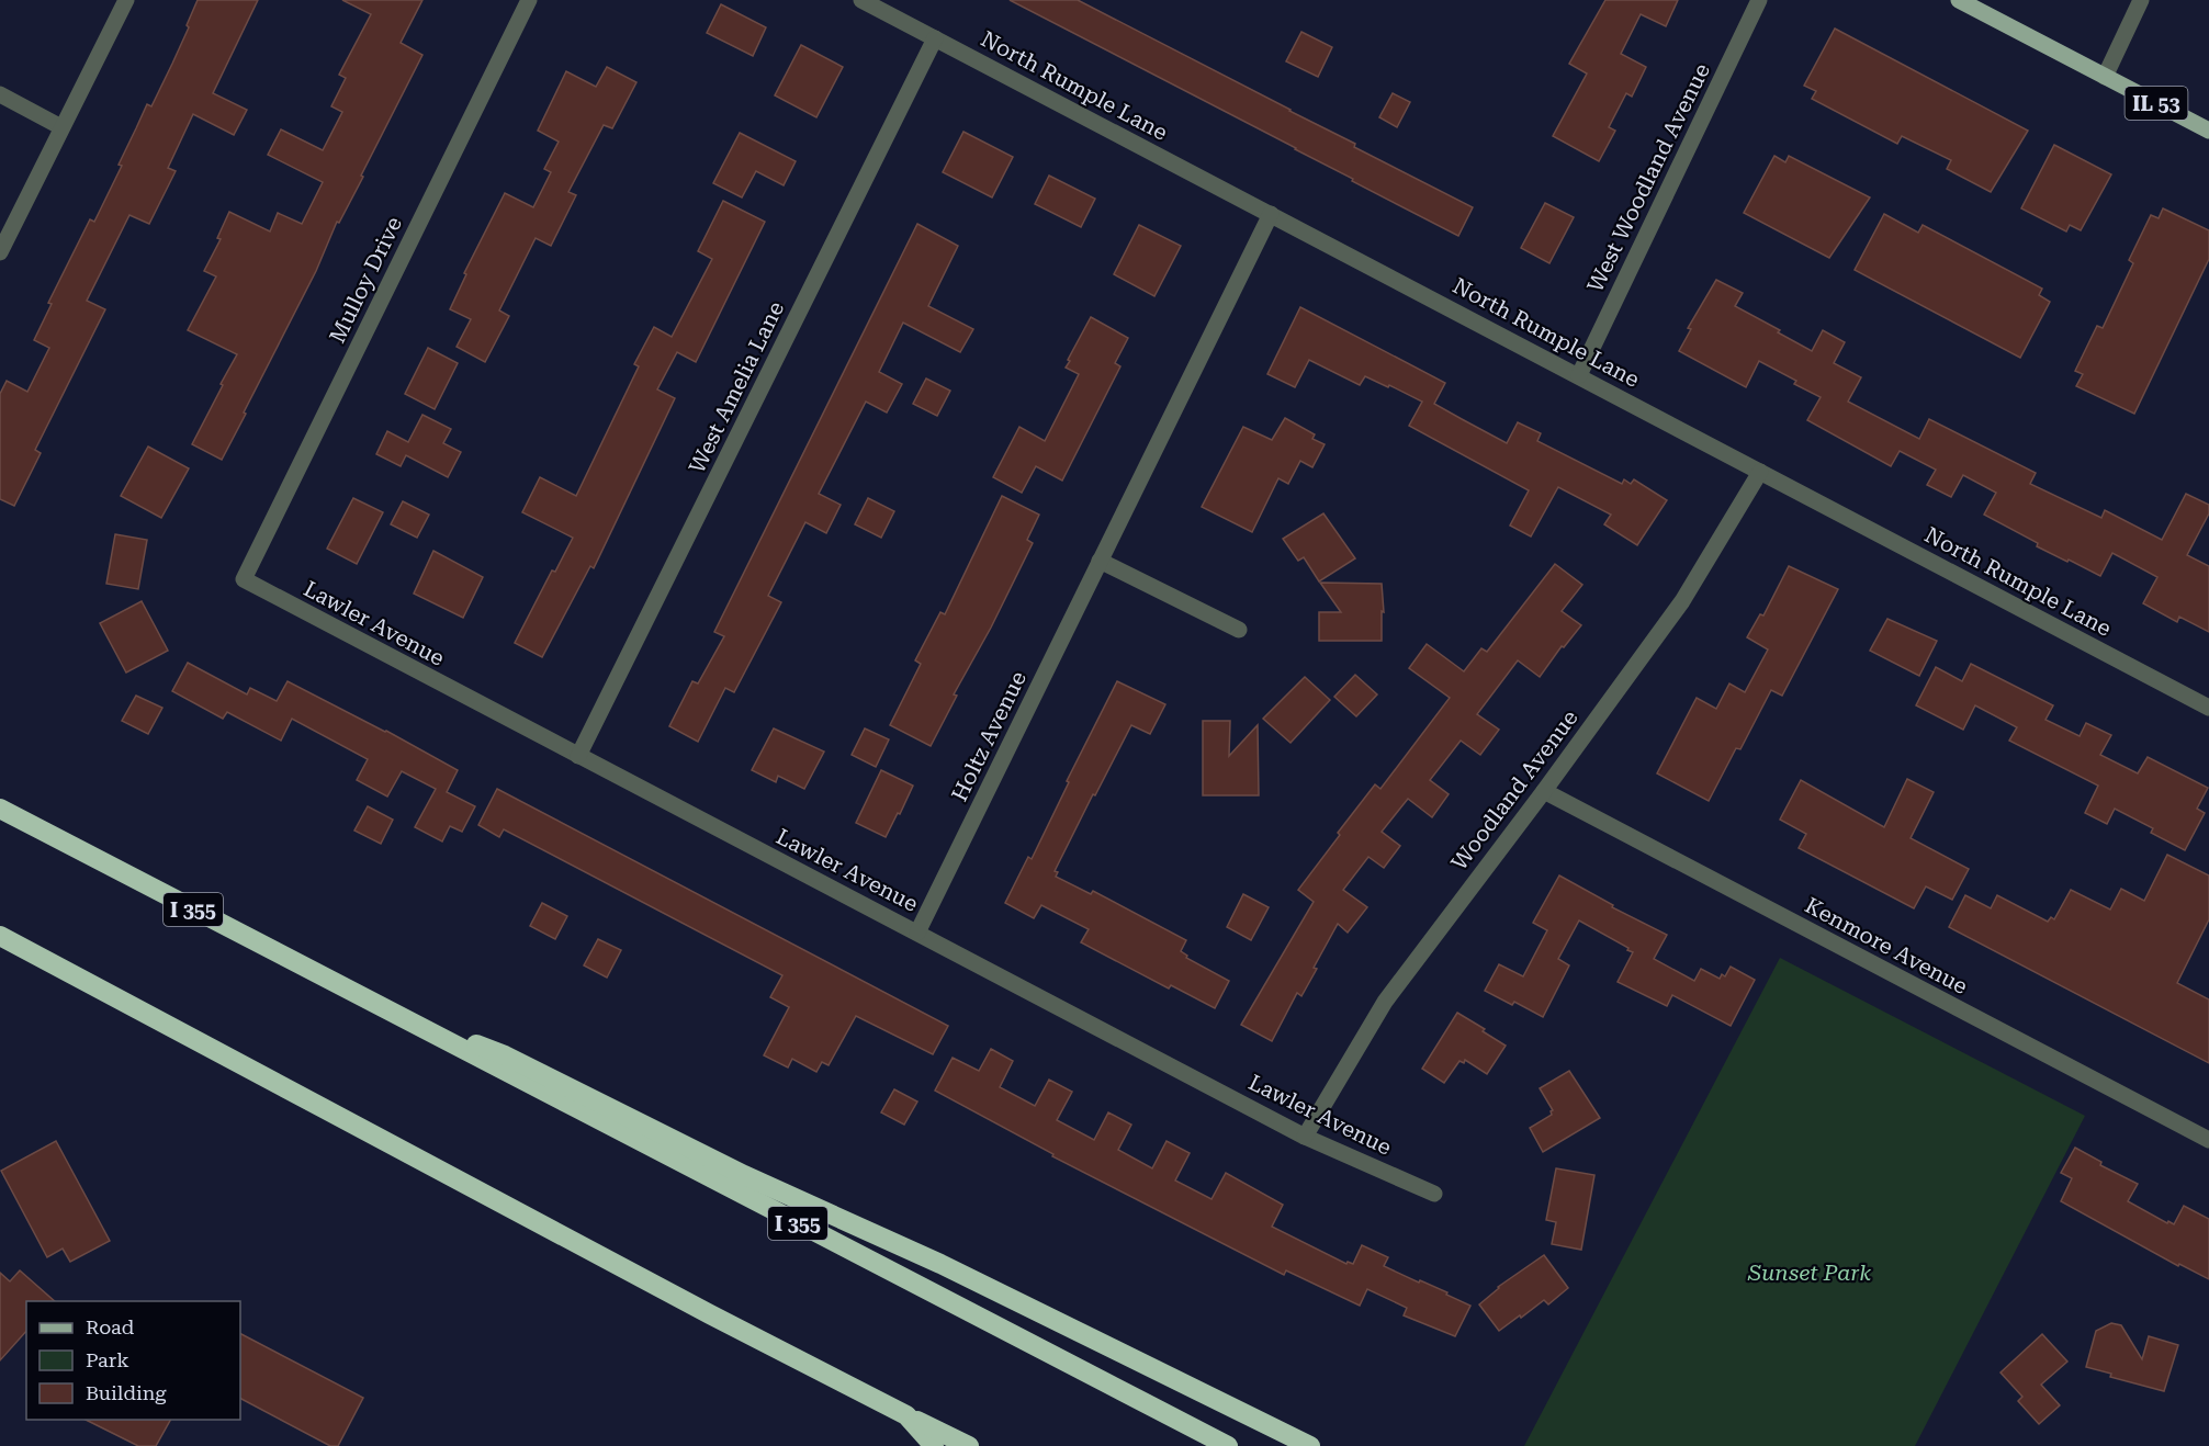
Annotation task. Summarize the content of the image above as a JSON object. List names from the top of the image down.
{
  "streets": {
    "highway": ["I 355"],
    "main road": ["IL 53"],
    "street": [
      "North Rumple Lane",
      "West Woodland Avenue",
      "Mulloy Drive",
      "West Amelia Lane",
      "Lawler Avenue",
      "Holtz Avenue",
      "Woodland Avenue",
      "Kenmore Avenue"
    ]
  },
  "crossings": [
    ["North Rumple Lane", "West Woodland Avenue"],
    ["North Rumple Lane", "West Amelia Lane"],
    ["North Rumple Lane", "Holtz Avenue"],
    ["North Rumple Lane", "Woodland Avenue"],
    ["Mulloy Drive", "Lawler Avenue"],
    ["West Amelia Lane", "Lawler Avenue"],
    ["Lawler Avenue", "Holtz Avenue"],
    ["Lawler Avenue", "Woodland Avenue"],
    ["Woodland Avenue", "Kenmore Avenue"]
  ],
  "parks": ["Sunset Park"],
  "legend": ["Road", "Park", "Building"]
}
